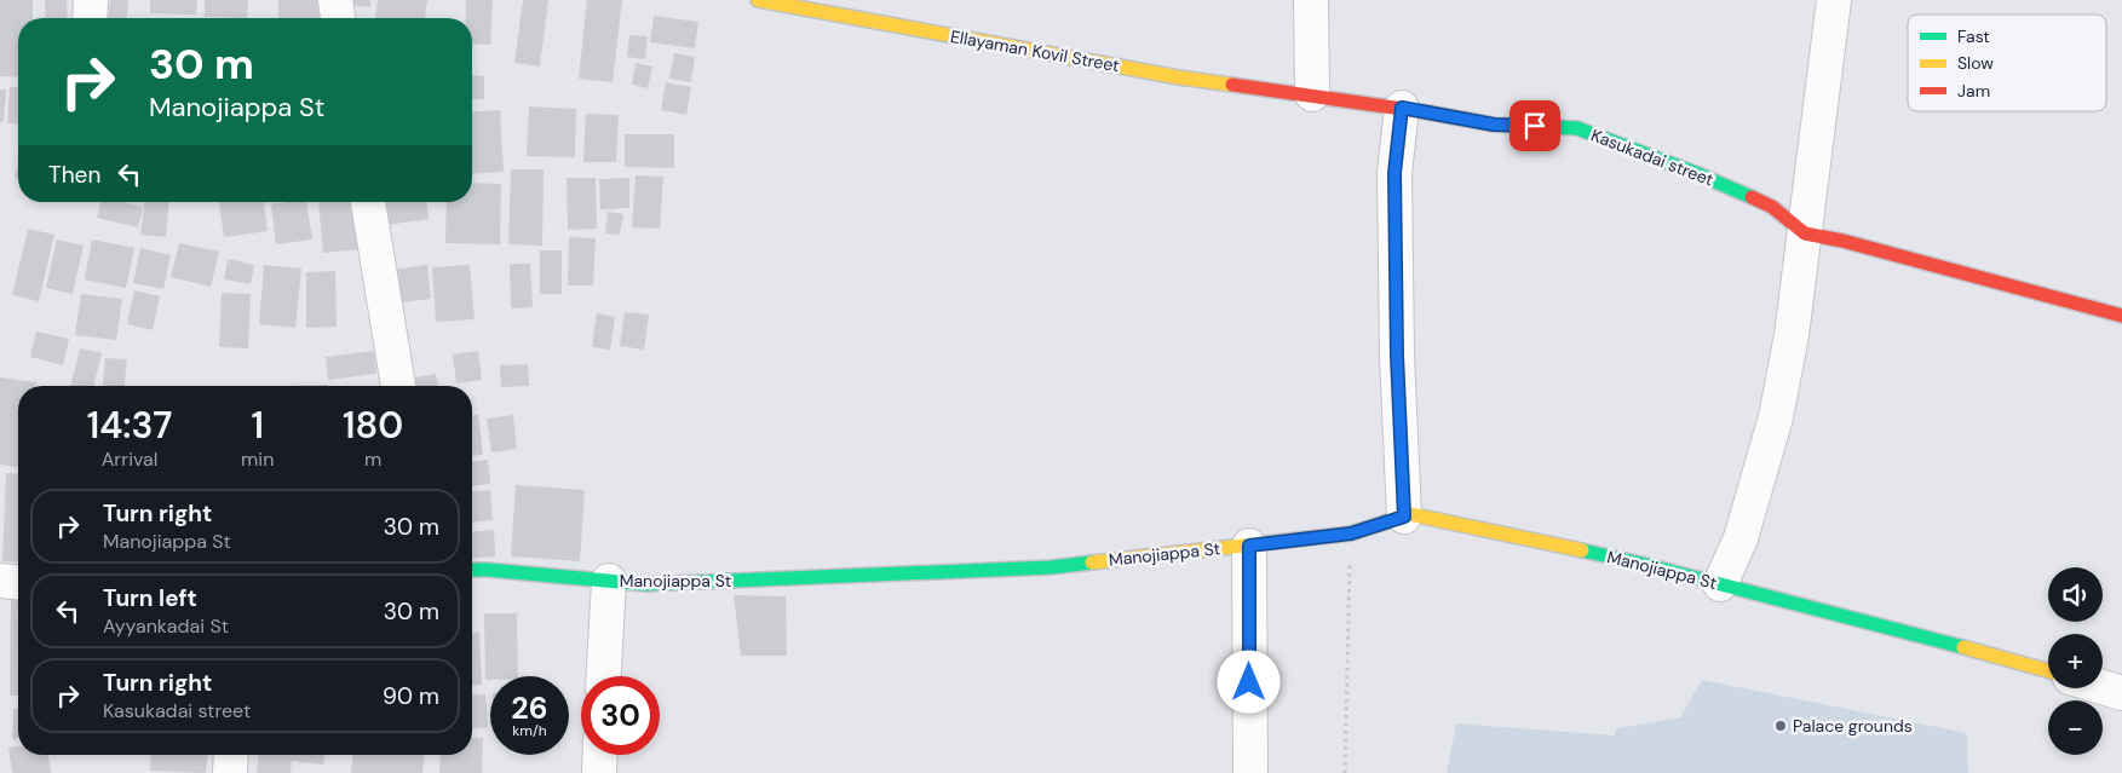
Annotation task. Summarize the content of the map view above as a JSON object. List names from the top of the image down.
{
  "streets": {
    "street": ["Ellayaman Kovil Street", "Kasukadai street", "Manojiappa St"]
  },
  "crossings": [
    ["Ellayaman Kovil Street", "Kasukadai street"]
  ],
  "places": ["Palace grounds"],
  "legend": ["Fast", "Slow", "Jam"],
  "page": {
    "turn": ["30 m", "Manojiappa St"],
    "then": "Then",
    "eta": [
      "14:37",
      "Arrival",
      "1",
      "min",
      "180",
      "m"
    ],
    "list": [
      {
        "name": "Turn right",
        "note": "Manojiappa St",
        "value": "30 m"
      },
      {
        "name": "Turn left",
        "note": "Ayyankadai St",
        "value": "30 m"
      },
      {
        "name": "Turn right",
        "note": "Kasukadai street",
        "value": "90 m"
      }
    ],
    "map_buttons": ["+", "−"],
    "speed": "26 km/h",
    "limit": "30"
  }
}
